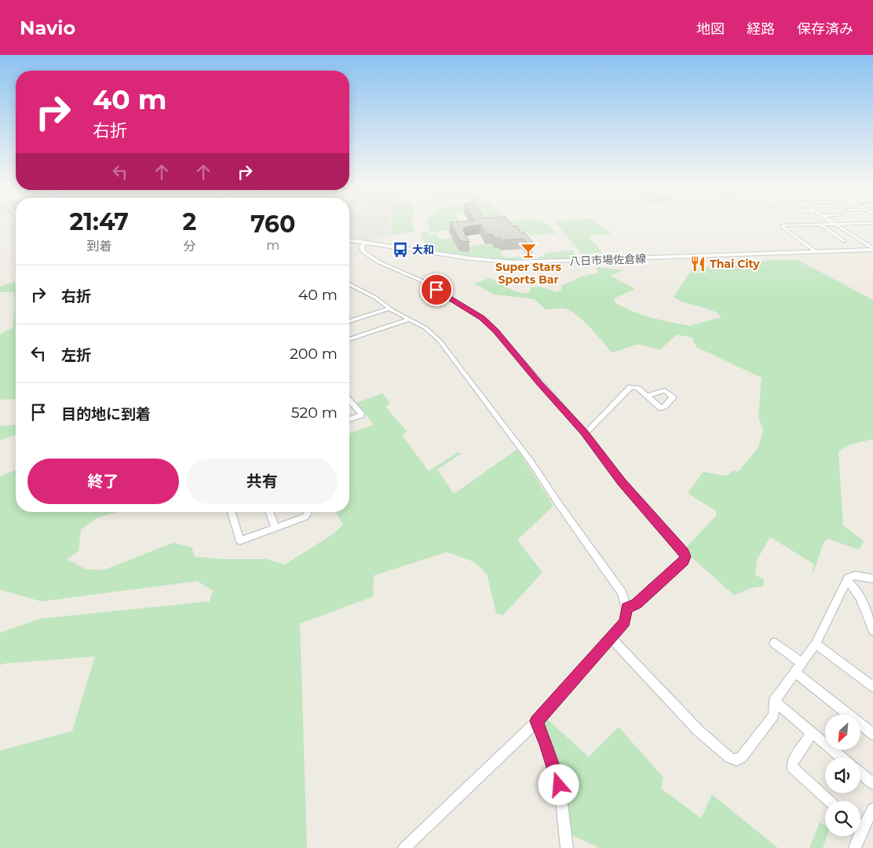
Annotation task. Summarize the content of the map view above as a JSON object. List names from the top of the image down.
{
  "streets": {
    "main road": ["八日市場佐倉線"]
  },
  "places": {
    "bus stop": ["大和"],
    "bar": ["Super Stars Sports Bar"],
    "restaurant": ["Thai City"]
  },
  "north": "bottom left",
  "page": {
    "header": "Navio",
    "nav": ["地図", "経路", "保存済み"],
    "turn": ["40 m", "右折"],
    "eta": [
      "21:47",
      "到着",
      "2",
      "分",
      "760",
      "m"
    ],
    "list": [
      {
        "name": "右折",
        "value": "40 m"
      },
      {
        "name": "左折",
        "value": "200 m"
      },
      {
        "name": "目的地に到着",
        "value": "520 m"
      }
    ],
    "buttons": ["終了", "共有"]
  }
}
